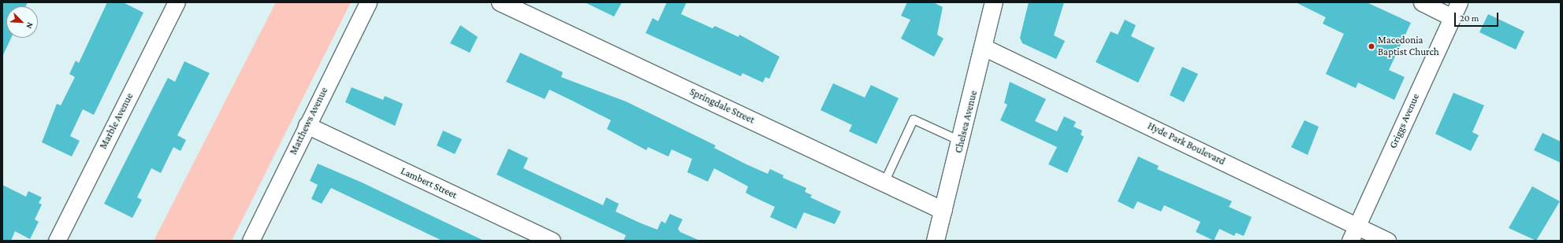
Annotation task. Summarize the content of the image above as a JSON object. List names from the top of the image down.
{
  "streets": {
    "street": [
      "Springdale Street",
      "Marble Avenue",
      "Matthews Avenue",
      "Griggs Avenue",
      "Chelsea Avenue",
      "Hyde Park Boulevard",
      "Lambert Street"
    ]
  },
  "crossings": [
    ["Springdale Street", "Chelsea Avenue"],
    ["Matthews Avenue", "Lambert Street"],
    ["Griggs Avenue", "Hyde Park Boulevard"],
    ["Chelsea Avenue", "Hyde Park Boulevard"]
  ],
  "places": ["Macedonia Baptist Church"],
  "scale_bar": "20 m",
  "north": "bottom right"
}
